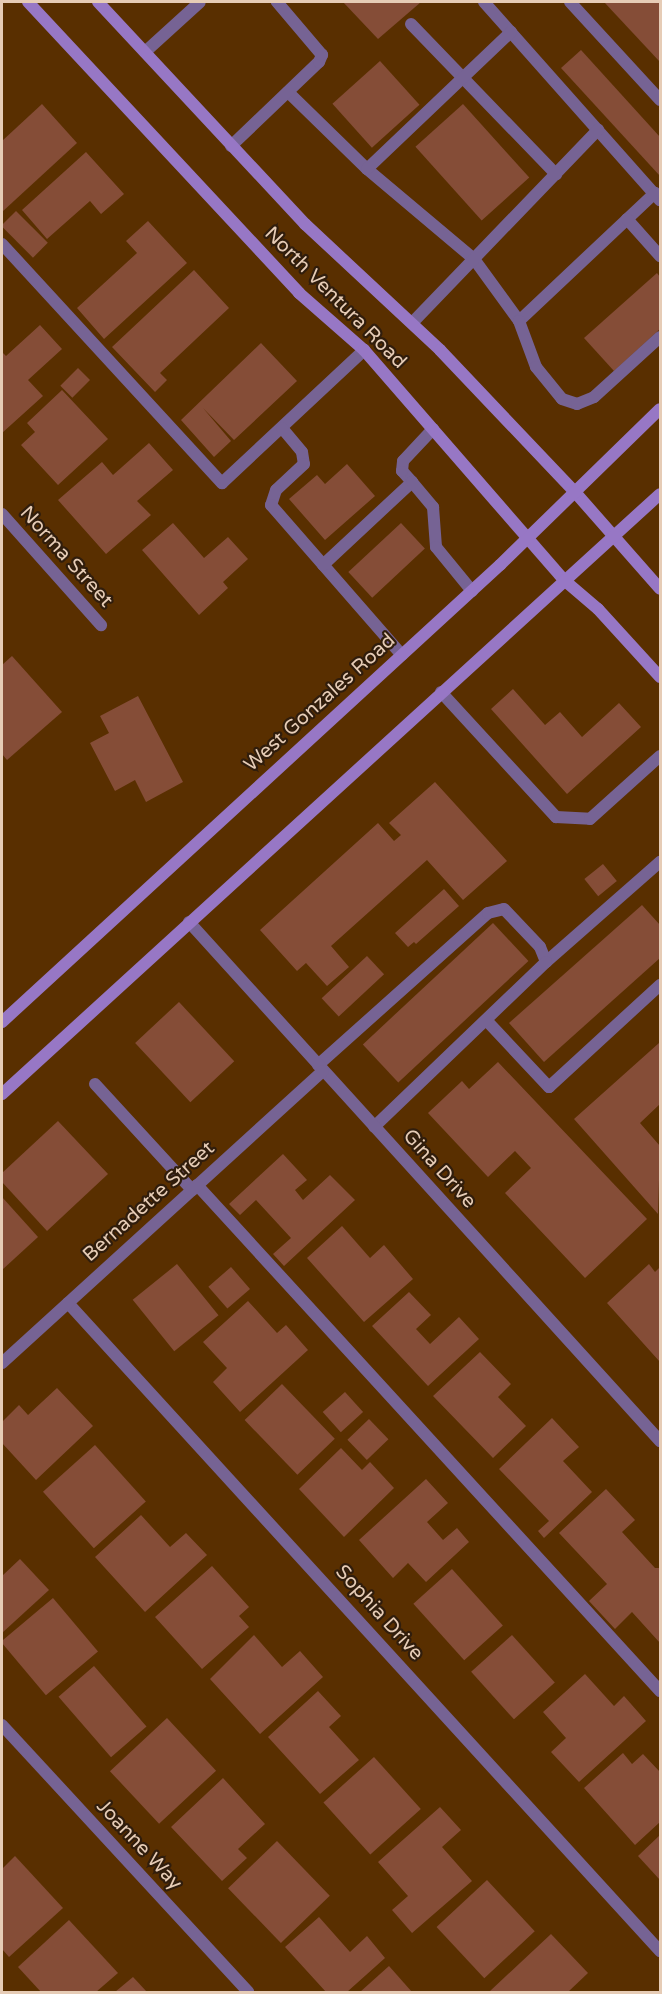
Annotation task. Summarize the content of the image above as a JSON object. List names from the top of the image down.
{
  "streets": {
    "main road": ["North Ventura Road", "West Gonzales Road"],
    "street": [
      "Norma Street",
      "Gina Drive",
      "Bernadette Street",
      "Sophia Drive",
      "Joanne Way"
    ]
  },
  "crossings": [
    ["North Ventura Road", "West Gonzales Road"],
    ["Gina Drive", "Bernadette Street"],
    ["Bernadette Street", "Sophia Drive"]
  ]
}
